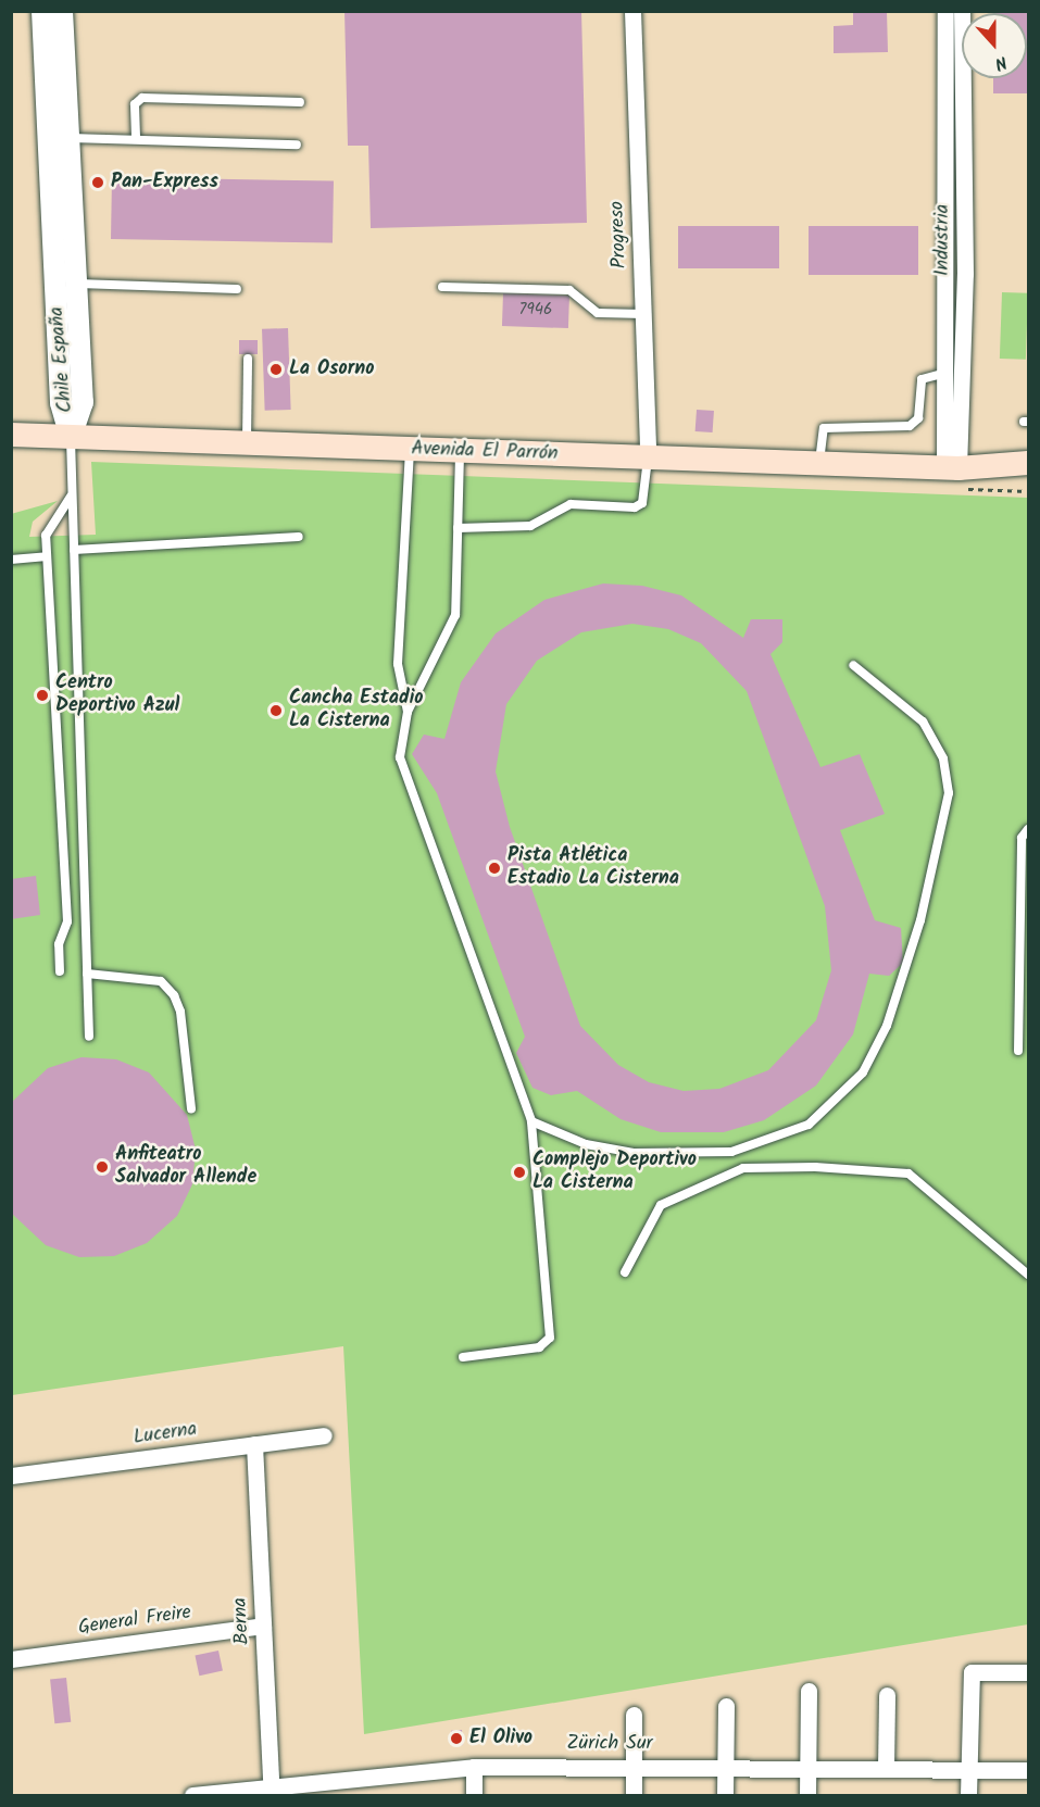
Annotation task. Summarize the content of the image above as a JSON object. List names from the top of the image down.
{
  "streets": {
    "main road": ["Avenida El Parrón"],
    "street": [
      "Progreso",
      "Industria",
      "Chile España",
      "Lucerna",
      "General Freire",
      "Berna",
      "Zürich Sur"
    ]
  },
  "crossings": [
    ["Progreso", "Avenida El Parrón"],
    ["Industria", "Avenida El Parrón"],
    ["Chile España", "Avenida El Parrón"],
    ["Lucerna", "Berna"],
    ["General Freire", "Berna"],
    ["Berna", "Zürich Sur"]
  ],
  "places": [
    "Pan-Express",
    "La Osorno",
    "Centro Deportivo Azul",
    "Cancha Estadio La Cisterna",
    "Pista Atlética Estadio La Cisterna",
    "Anfiteatro Salvador Allende",
    "Complejo Deportivo La Cisterna",
    "El Olivo"
  ],
  "house_numbers": ["7946"],
  "north": "bottom"
}
